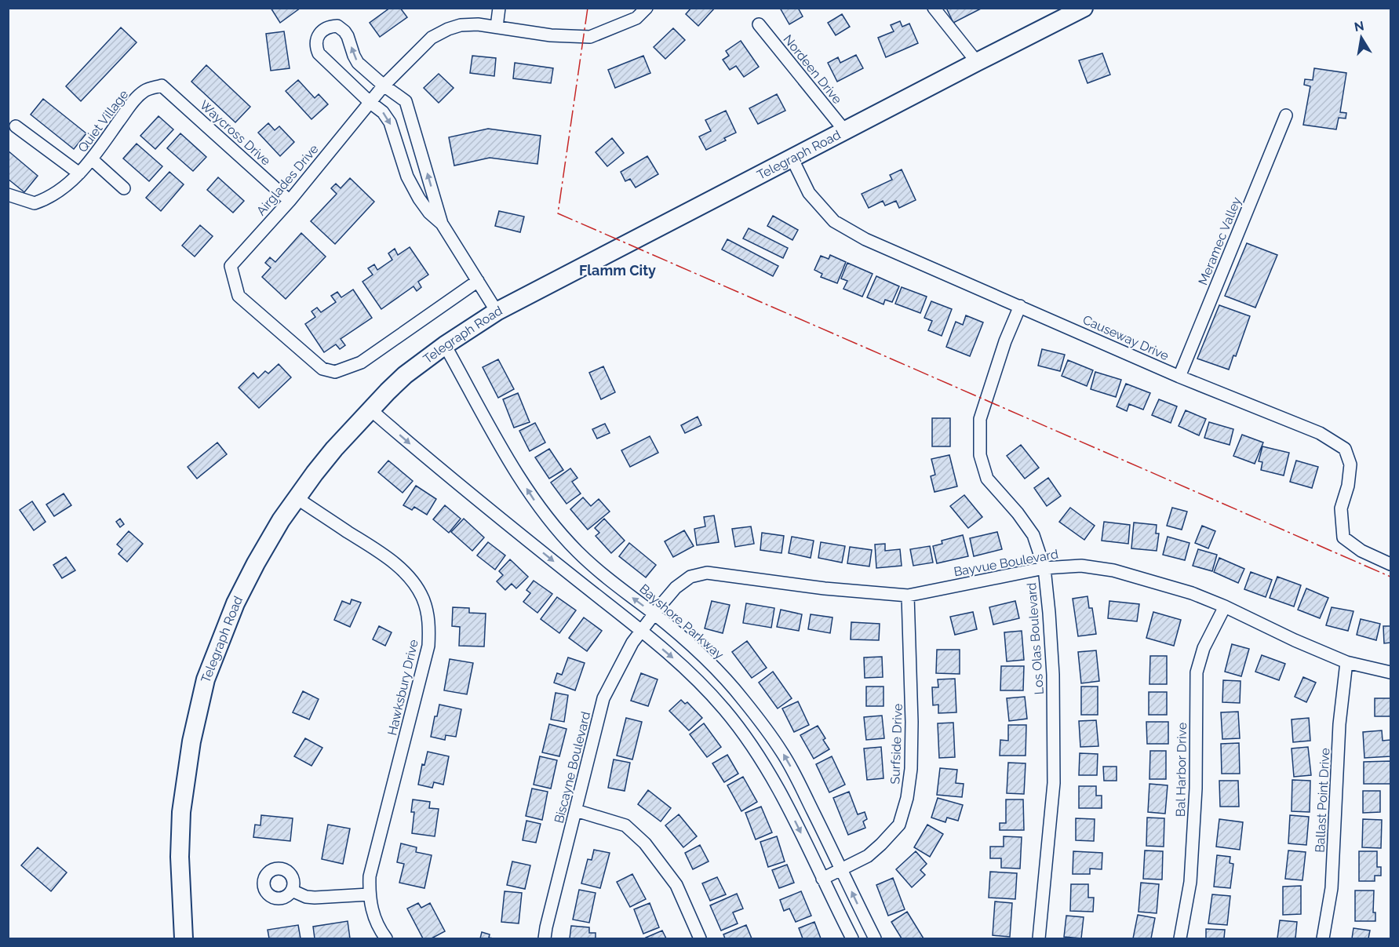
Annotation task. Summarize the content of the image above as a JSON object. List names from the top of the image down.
{
  "streets": {
    "main road": ["Telegraph Road"],
    "street": [
      "Nordeen Drive",
      "Quiet Village",
      "Waycross Drive",
      "Airglades Drive",
      "Meramec Valley",
      "Causeway Drive",
      "Bayvue Boulevard",
      "Bayshore Parkway",
      "Los Olas Boulevard",
      "Hawksbury Drive",
      "Surfside Drive",
      "Biscayne Boulevard",
      "Bal Harbor Drive",
      "Ballast Point Drive"
    ]
  },
  "crossings": [
    ["Nordeen Drive", "Telegraph Road"],
    ["Quiet Village", "Waycross Drive"],
    ["Waycross Drive", "Airglades Drive"],
    ["Telegraph Road", "Causeway Drive"],
    ["Telegraph Road", "Bayshore Parkway"],
    ["Telegraph Road", "Hawksbury Drive"],
    ["Meramec Valley", "Causeway Drive"],
    ["Causeway Drive", "Los Olas Boulevard"],
    ["Bayvue Boulevard", "Bayshore Parkway"],
    ["Bayvue Boulevard", "Los Olas Boulevard"],
    ["Bayvue Boulevard", "Surfside Drive"],
    ["Bayvue Boulevard", "Biscayne Boulevard"],
    ["Bayvue Boulevard", "Bal Harbor Drive"],
    ["Bayvue Boulevard", "Ballast Point Drive"],
    ["Bayshore Parkway", "Surfside Drive"],
    ["Bayshore Parkway", "Biscayne Boulevard"]
  ],
  "districts": ["Flamm City"],
  "north": "top"
}
